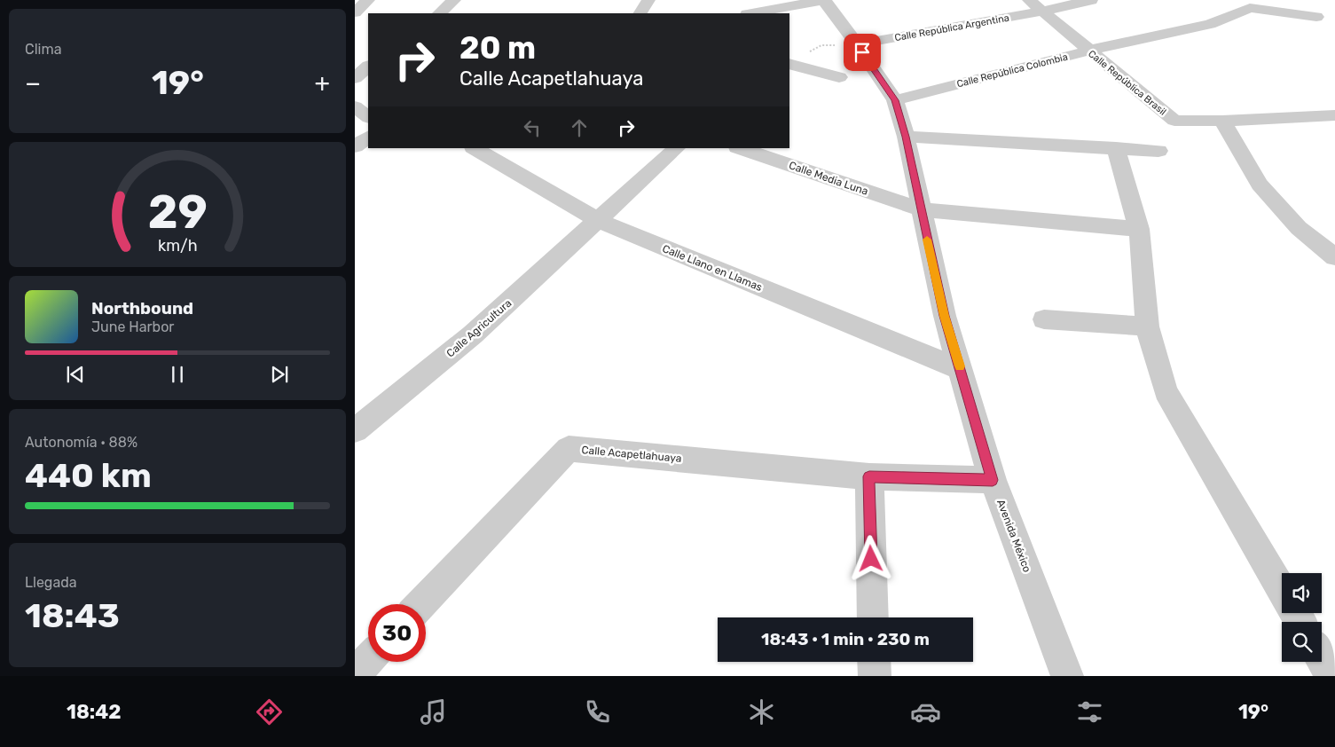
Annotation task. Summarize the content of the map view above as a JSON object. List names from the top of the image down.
{
  "streets": {
    "street": [
      "Calle República Argentina",
      "Calle República Colombia",
      "Calle República Brasil",
      "Calle Media Luna",
      "Calle Llano en Llamas",
      "Calle Agricultura",
      "Calle Acapetlahuaya",
      "Avenida México"
    ]
  },
  "crossings": [
    ["Calle República Argentina", "Calle República Brasil"],
    ["Calle República Argentina", "Avenida México"],
    ["Calle República Colombia", "Calle República Brasil"],
    ["Calle República Colombia", "Avenida México"],
    ["Calle Media Luna", "Avenida México"],
    ["Calle Llano en Llamas", "Calle Agricultura"],
    ["Calle Llano en Llamas", "Avenida México"],
    ["Calle Acapetlahuaya", "Avenida México"]
  ],
  "page": {
    "tile": [
      "Clima",
      ["Autonomía · 88%", "440 km"],
      ["Llegada", "18:43"]
    ],
    "turn": ["20 m", "Calle Acapetlahuaya"],
    "heat": ["−", "19°", "+"],
    "song": ["Northbound", "June Harbor"],
    "limit": "30",
    "trip": "18:43 · 1 min · 230 m",
    "tabs": ["18:42", "19°"],
    "gauge": ["29", "km/h"]
  }
}
